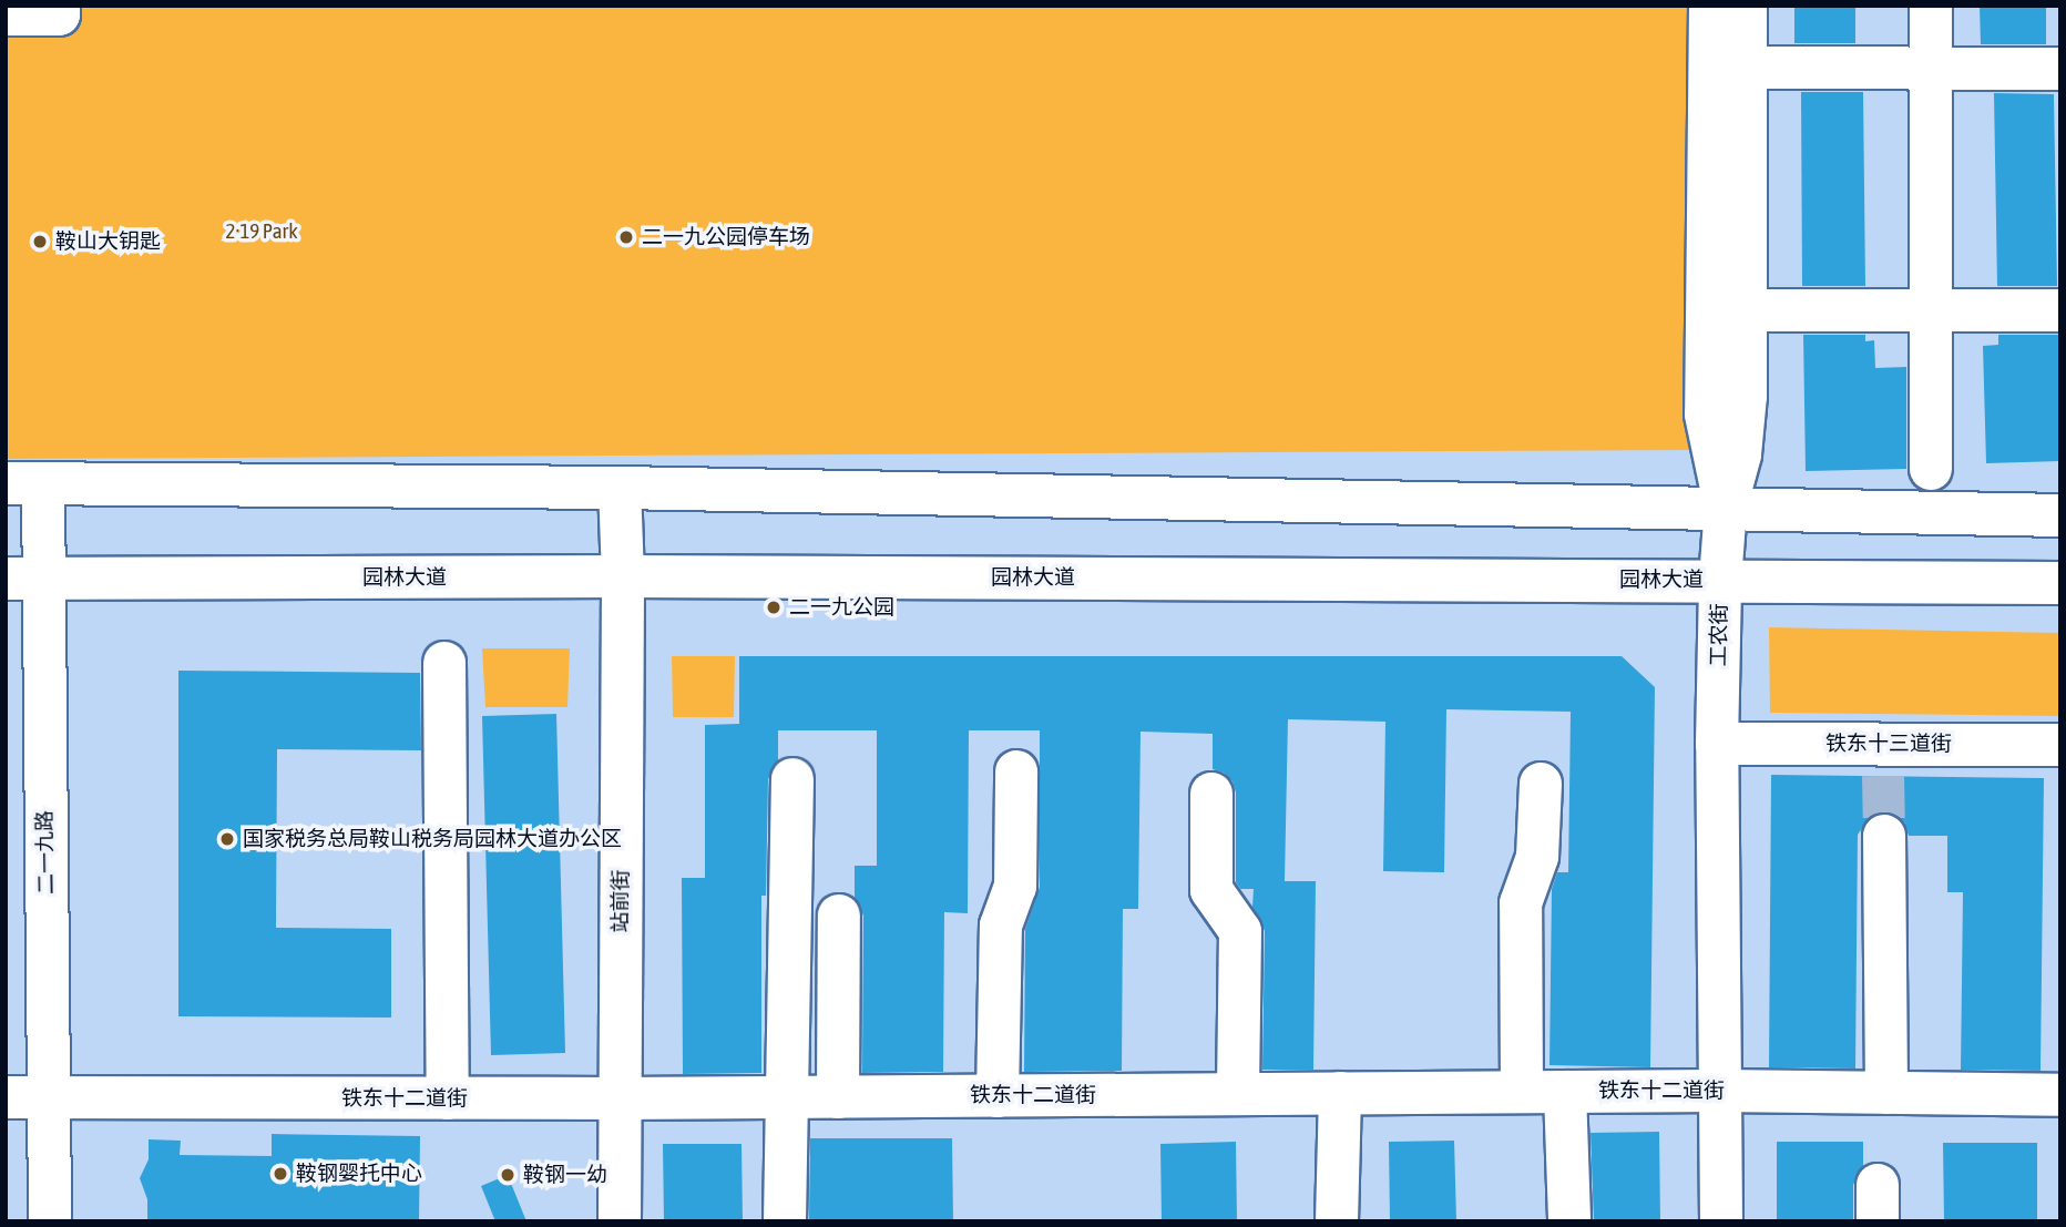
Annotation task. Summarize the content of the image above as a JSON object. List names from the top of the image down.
{
  "streets": {
    "street": [
      "园林大道",
      "工农街",
      "铁东十三道街",
      "二一九路",
      "站前街",
      "铁东十二道街"
    ]
  },
  "crossings": [
    ["园林大道", "工农街"],
    ["园林大道", "二一九路"],
    ["园林大道", "站前街"],
    ["工农街", "铁东十三道街"],
    ["工农街", "铁东十二道街"],
    ["二一九路", "铁东十二道街"],
    ["站前街", "铁东十二道街"]
  ],
  "parks": ["2·19 Park"],
  "places": [
    "二一九公园停车场",
    "鞍山大钥匙",
    "二一九公园",
    "国家税务总局鞍山税务局园林大道办公区",
    "鞍钢婴托中心",
    "鞍钢一幼"
  ]
}
